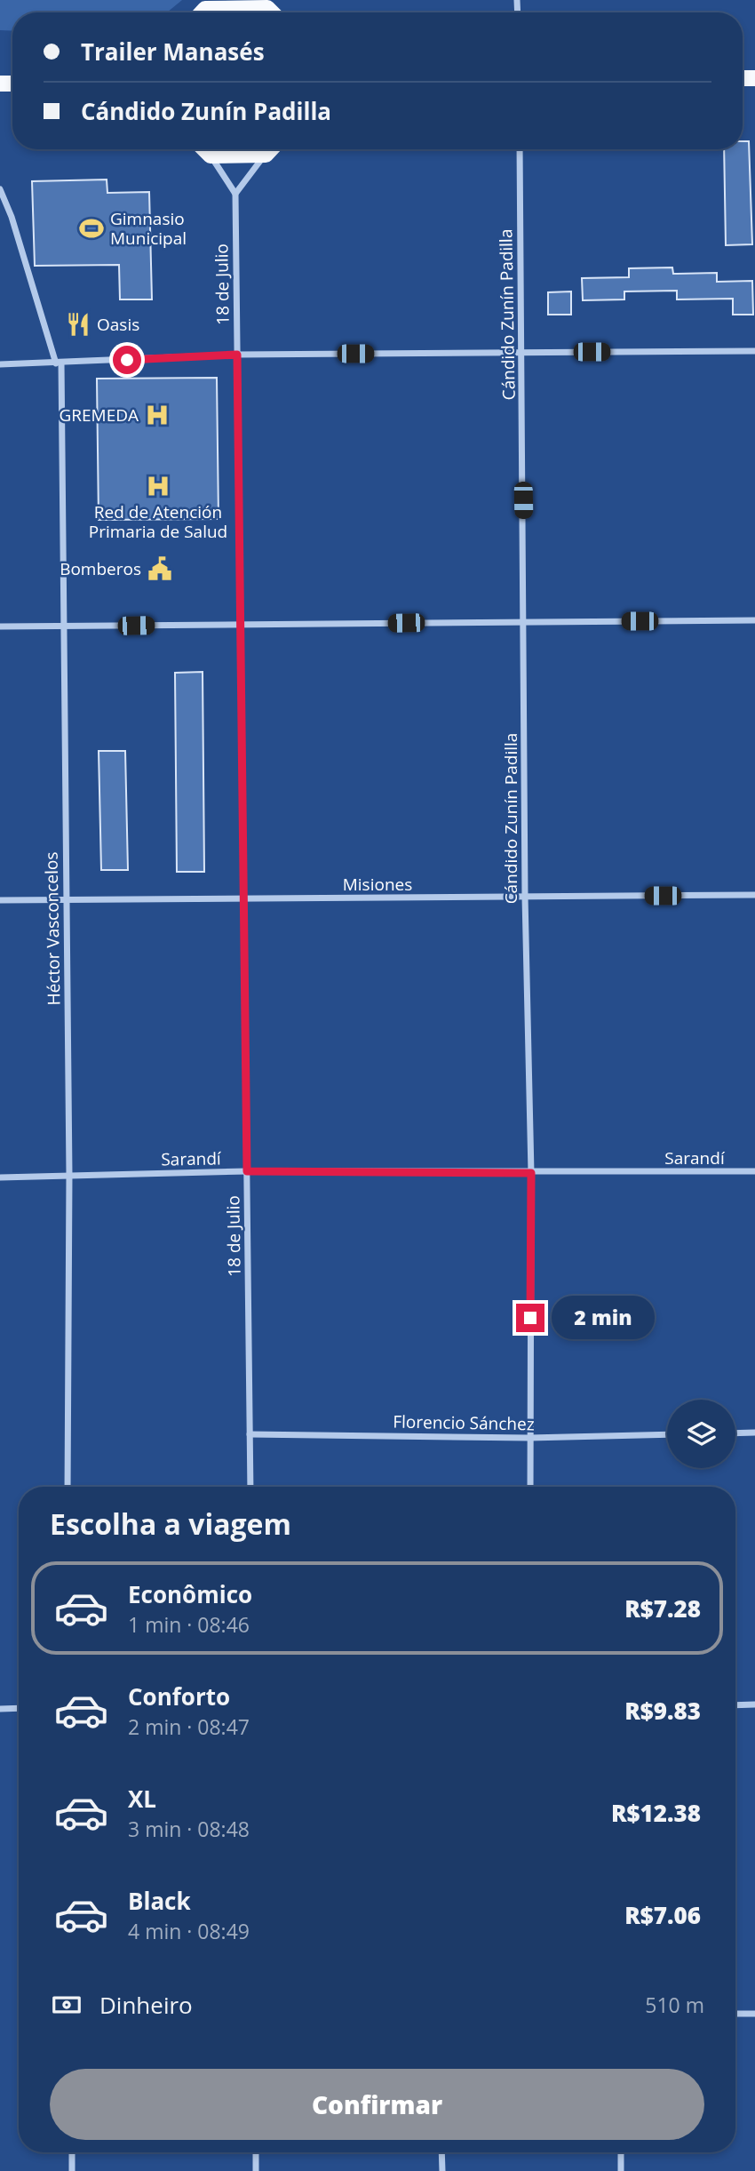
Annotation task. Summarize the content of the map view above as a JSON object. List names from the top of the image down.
{
  "streets": {
    "street": [
      "18 de Julio",
      "Cándido Zunín Padilla",
      "Misiones",
      "Héctor Vasconcelos",
      "Sarandí",
      "Florencio Sánchez"
    ]
  },
  "crossings": [
    ["18 de Julio", "Misiones"],
    ["18 de Julio", "Sarandí"],
    ["18 de Julio", "Florencio Sánchez"],
    ["Cándido Zunín Padilla", "Misiones"],
    ["Cándido Zunín Padilla", "Sarandí"],
    ["Cándido Zunín Padilla", "Florencio Sánchez"],
    ["Misiones", "Héctor Vasconcelos"],
    ["Héctor Vasconcelos", "Sarandí"]
  ],
  "places": {
    "sports": ["Gimnasio Municipal"],
    "restaurant": ["Oasis"],
    "hospital": ["GREMEDA", "Red de Atención Primaria de Salud"],
    "public building": ["Bomberos"]
  },
  "page": {
    "banner": ["Trailer Manasés", "Cándido Zunín Padilla"],
    "bubble": "2 min",
    "heading": "Escolha a viagem",
    "list": [
      {
        "name": "Econômico",
        "note": "1 min · 08:46",
        "value": "R$7.28"
      },
      {
        "name": "Conforto",
        "note": "2 min · 08:47",
        "value": "R$9.83"
      },
      {
        "name": "XL",
        "note": "3 min · 08:48",
        "value": "R$12.38"
      },
      {
        "name": "Black",
        "note": "4 min · 08:49",
        "value": "R$7.06"
      }
    ],
    "pay": ["Dinheiro", "510 m"],
    "buttons": "Confirmar"
  }
}
